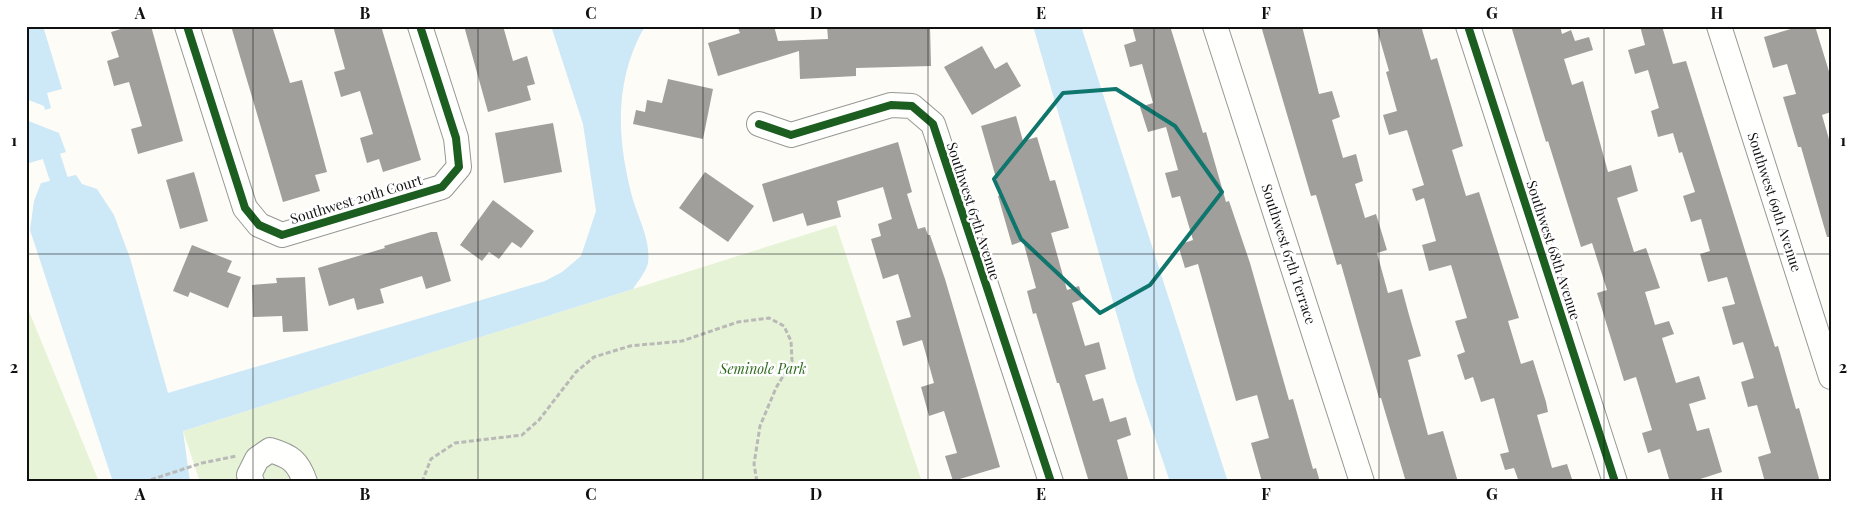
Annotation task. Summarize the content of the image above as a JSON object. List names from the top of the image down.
{
  "streets": {
    "street": [
      "Southwest 20th Court",
      "Southwest 69th Avenue",
      "Southwest 67th Avenue",
      "Southwest 68th Avenue",
      "Southwest 67th Terrace"
    ]
  },
  "parks": ["Seminole Park"],
  "grid": {
    "columns": [
      "A",
      "B",
      "C",
      "D",
      "E",
      "F",
      "G",
      "H"
    ],
    "rows": ["1", "2"]
  }
}
